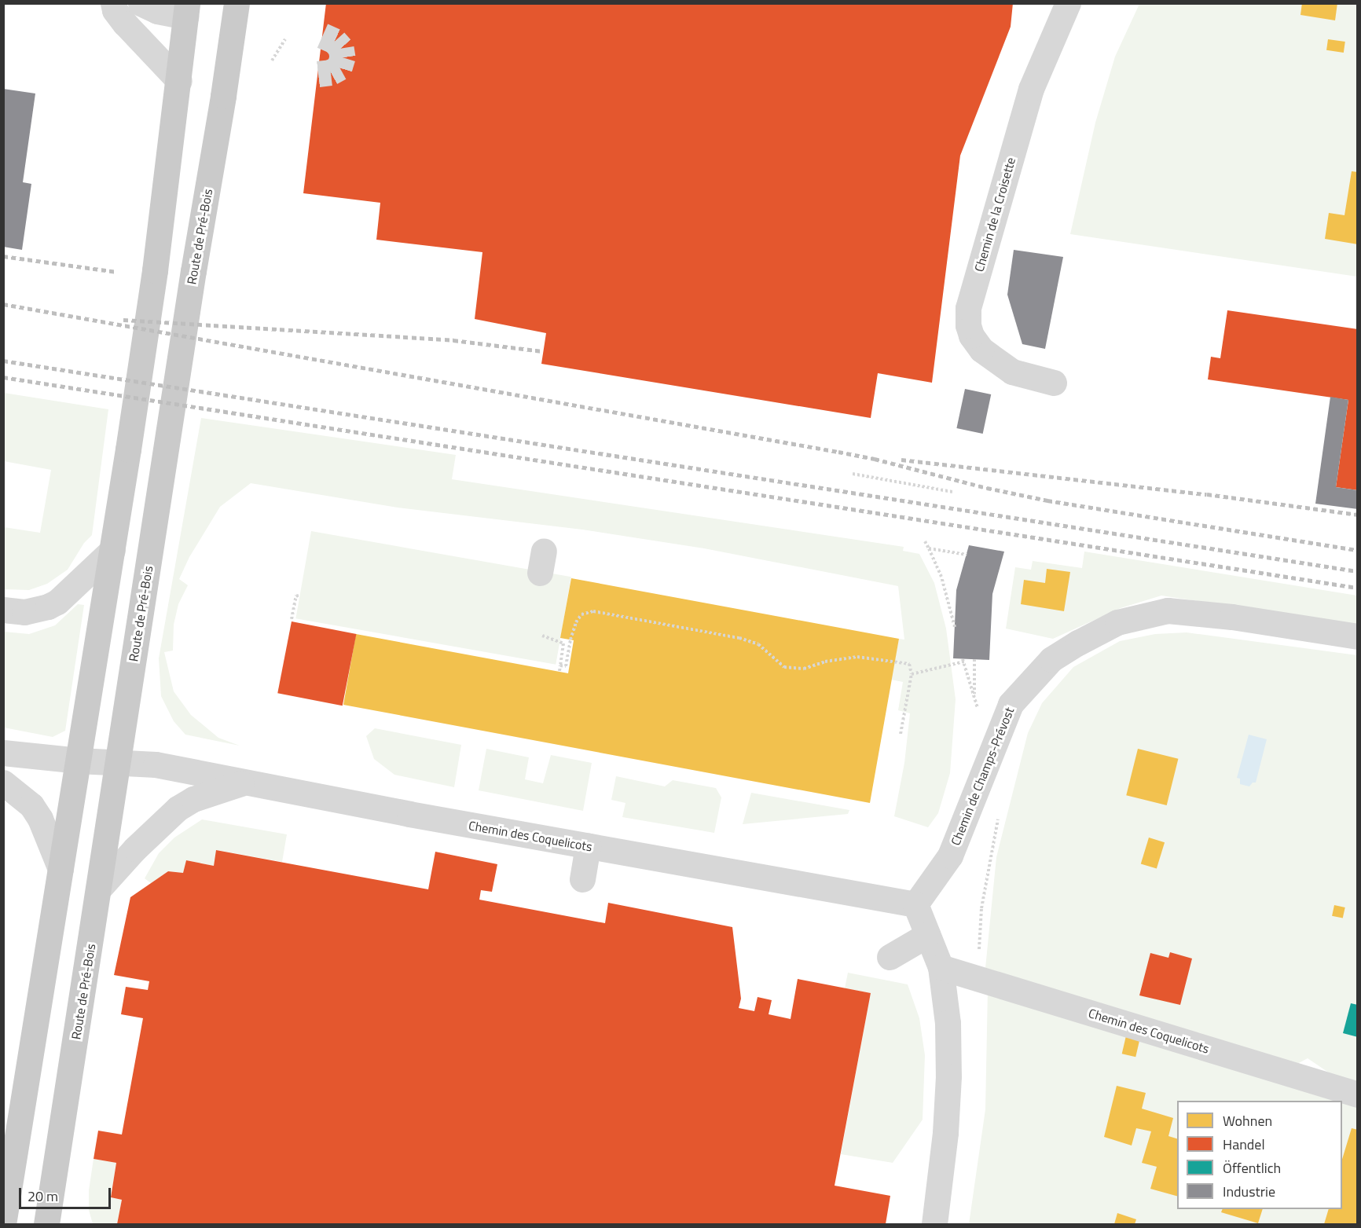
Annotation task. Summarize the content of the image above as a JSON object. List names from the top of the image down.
{
  "streets": {
    "main road": ["Route de Pré-Bois"],
    "street": ["Chemin de la Croisette", "Chemin de Champs-Prévost", "Chemin des Coquelicots"]
  },
  "crossings": [
    ["Route de Pré-Bois", "Chemin des Coquelicots"],
    ["Chemin de Champs-Prévost", "Chemin des Coquelicots"]
  ],
  "legend": [
    "Wohnen",
    "Handel",
    "Öffentlich",
    "Industrie"
  ],
  "scale_bar": "20 m"
}
